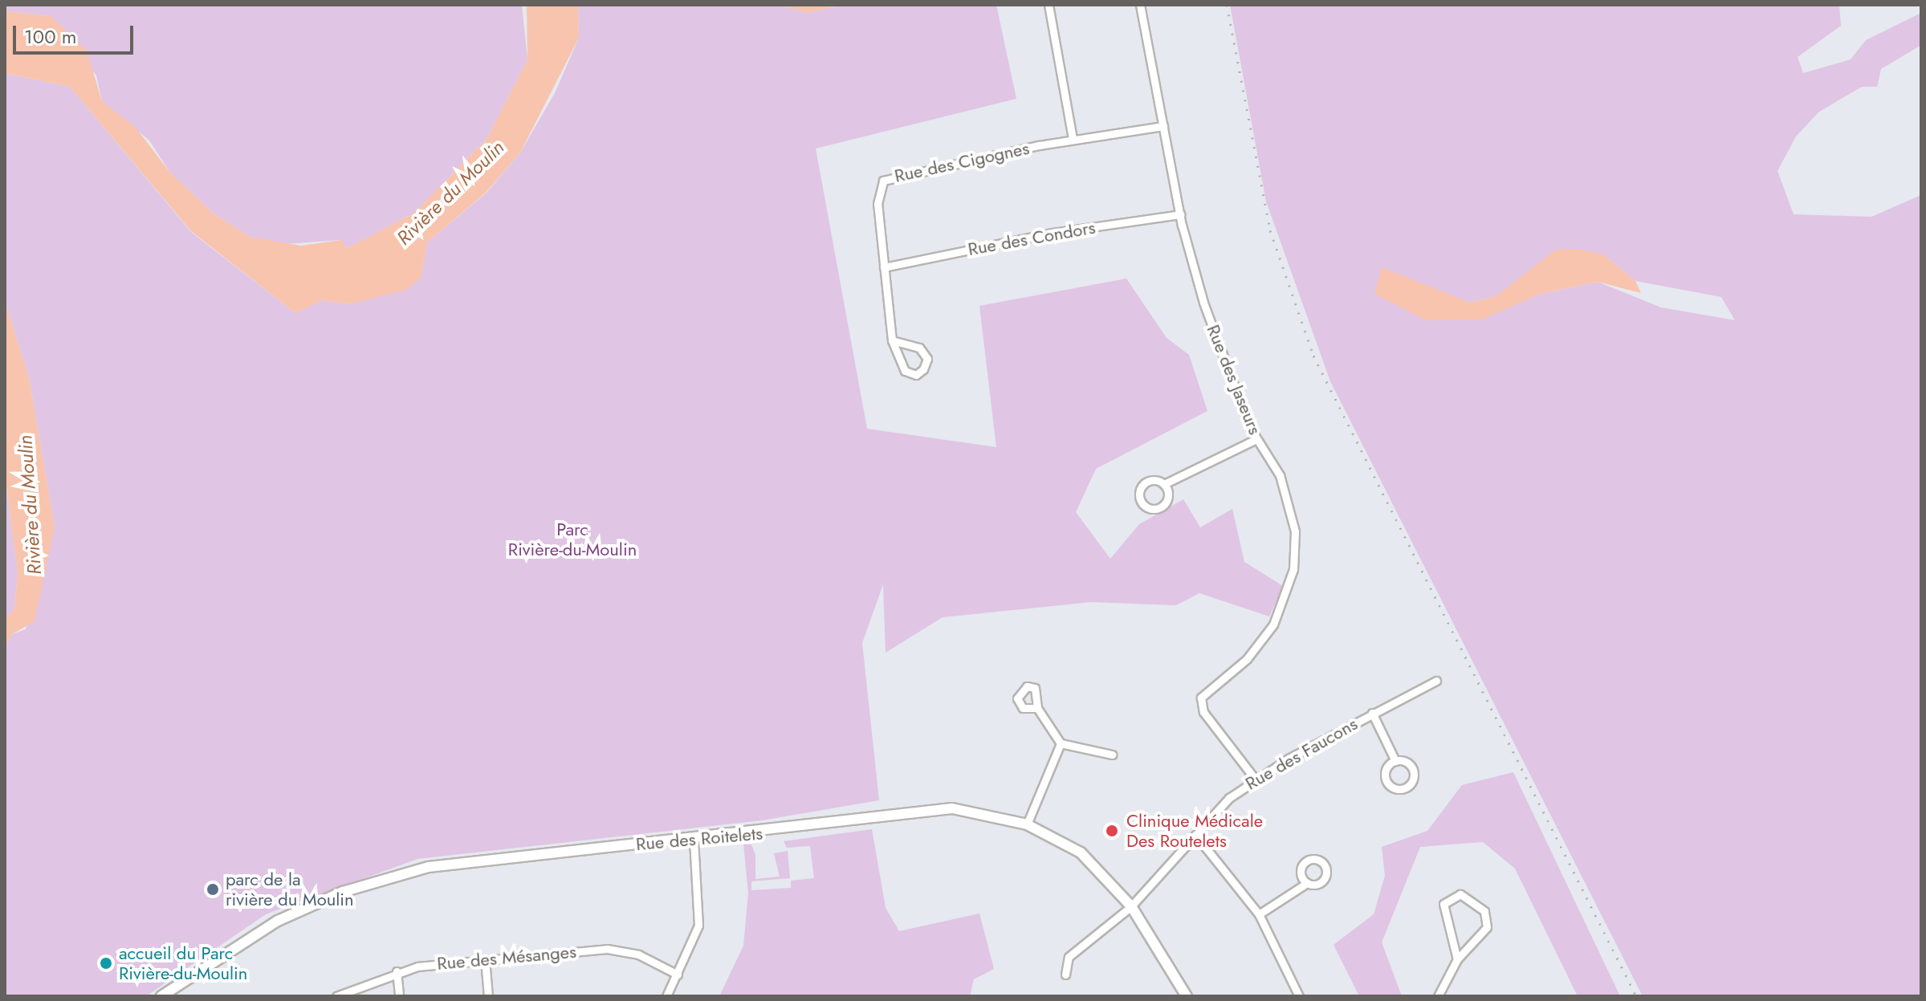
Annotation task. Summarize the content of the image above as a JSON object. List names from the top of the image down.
{
  "streets": {
    "street": [
      "Rue des Cigognes",
      "Rue des Condors",
      "Rue des Jaseurs",
      "Rue des Faucons",
      "Rue des Roitelets",
      "Rue des Mésanges"
    ]
  },
  "crossings": [
    ["Rue des Cigognes", "Rue des Condors"],
    ["Rue des Cigognes", "Rue des Jaseurs"],
    ["Rue des Condors", "Rue des Jaseurs"],
    ["Rue des Jaseurs", "Rue des Faucons"],
    ["Rue des Faucons", "Rue des Roitelets"]
  ],
  "water": ["Rivière du Moulin"],
  "parks": ["Parc Rivière-du-Moulin"],
  "places": ["Clinique Médicale Des Routelets", "parc de la rivière du Moulin", "accueil du Parc Rivière-du-Moulin"],
  "scale_bar": "100 m"
}
